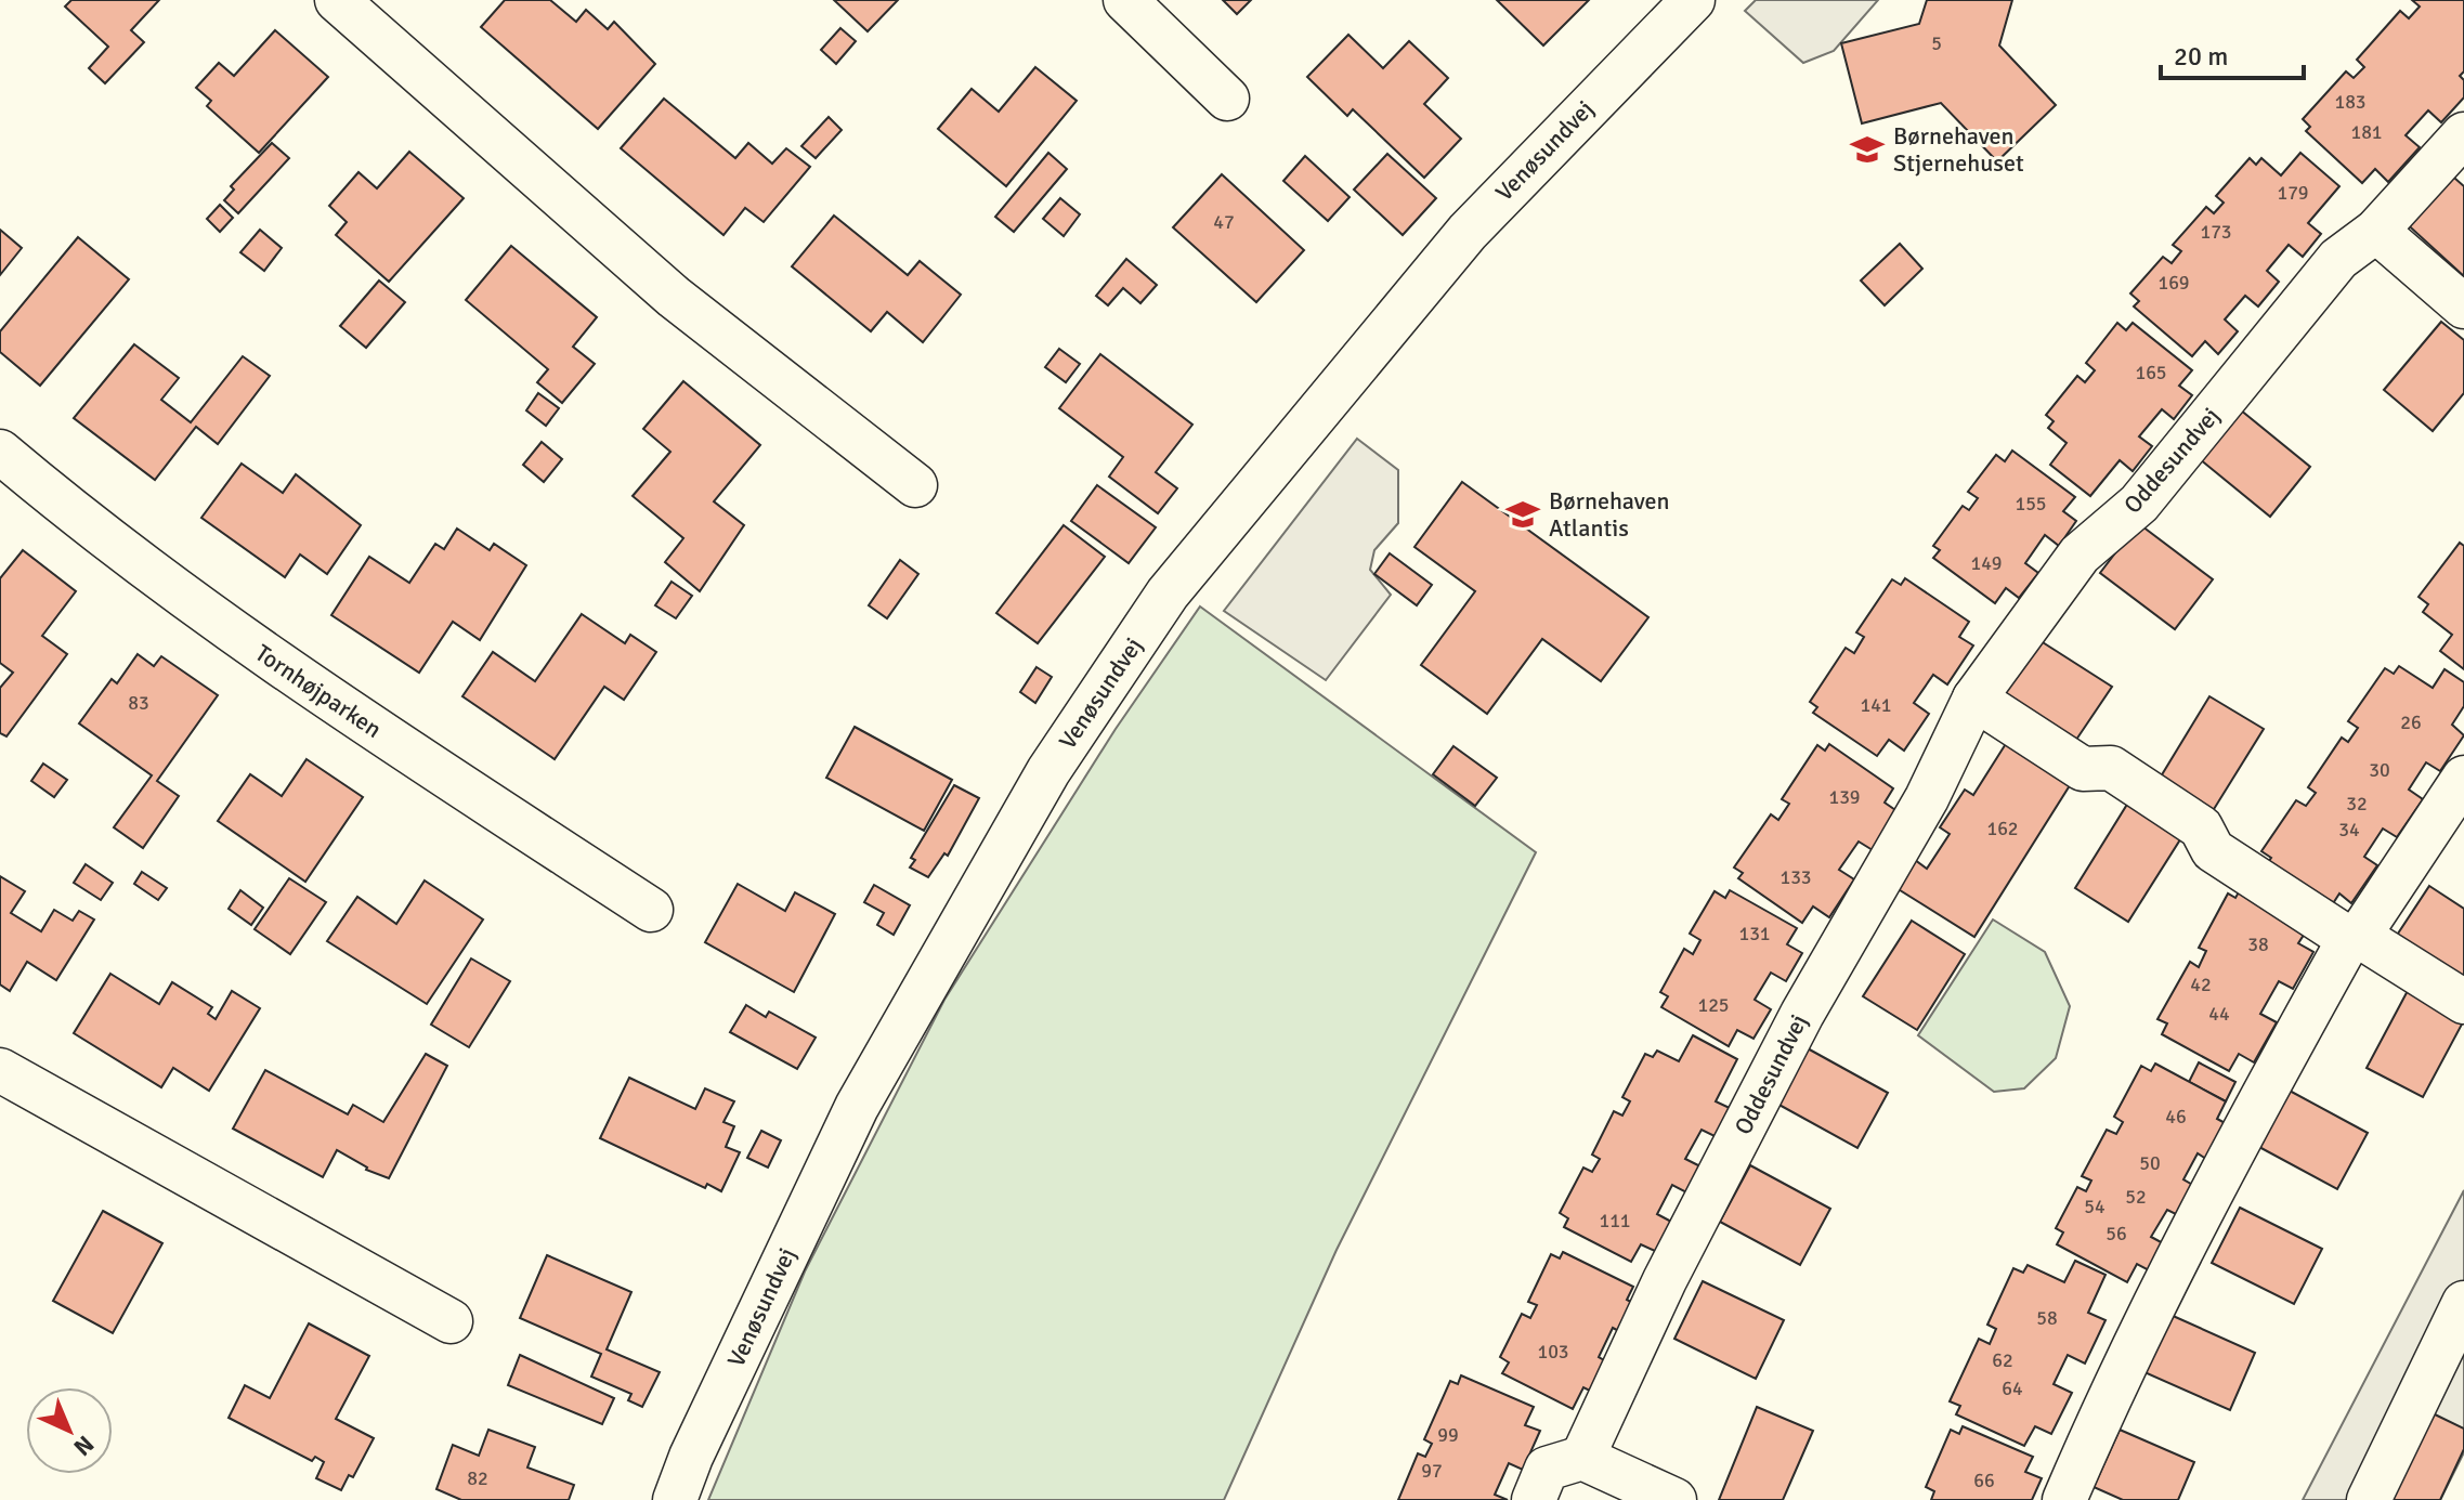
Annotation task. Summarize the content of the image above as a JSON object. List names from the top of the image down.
{
  "streets": {
    "street": ["Venøsundvej", "Oddesundvej", "Tornhøjparken"]
  },
  "places": {
    "school or university": ["Børnehaven Stjernehuset", "Børnehaven Atlantis"]
  },
  "house_numbers": [
    "5",
    "183",
    "181",
    "179",
    "47",
    "173",
    "169",
    "165",
    "155",
    "149",
    "83",
    "141",
    "26",
    "30",
    "139",
    "32",
    "162",
    "34",
    "133",
    "131",
    "38",
    "42",
    "125",
    "44",
    "46",
    "50",
    "52",
    "54",
    "111",
    "56",
    "58",
    "103",
    "62",
    "64",
    "99",
    "97",
    "82",
    "66"
  ],
  "scale_bar": "20 m",
  "north": "bottom right"
}
